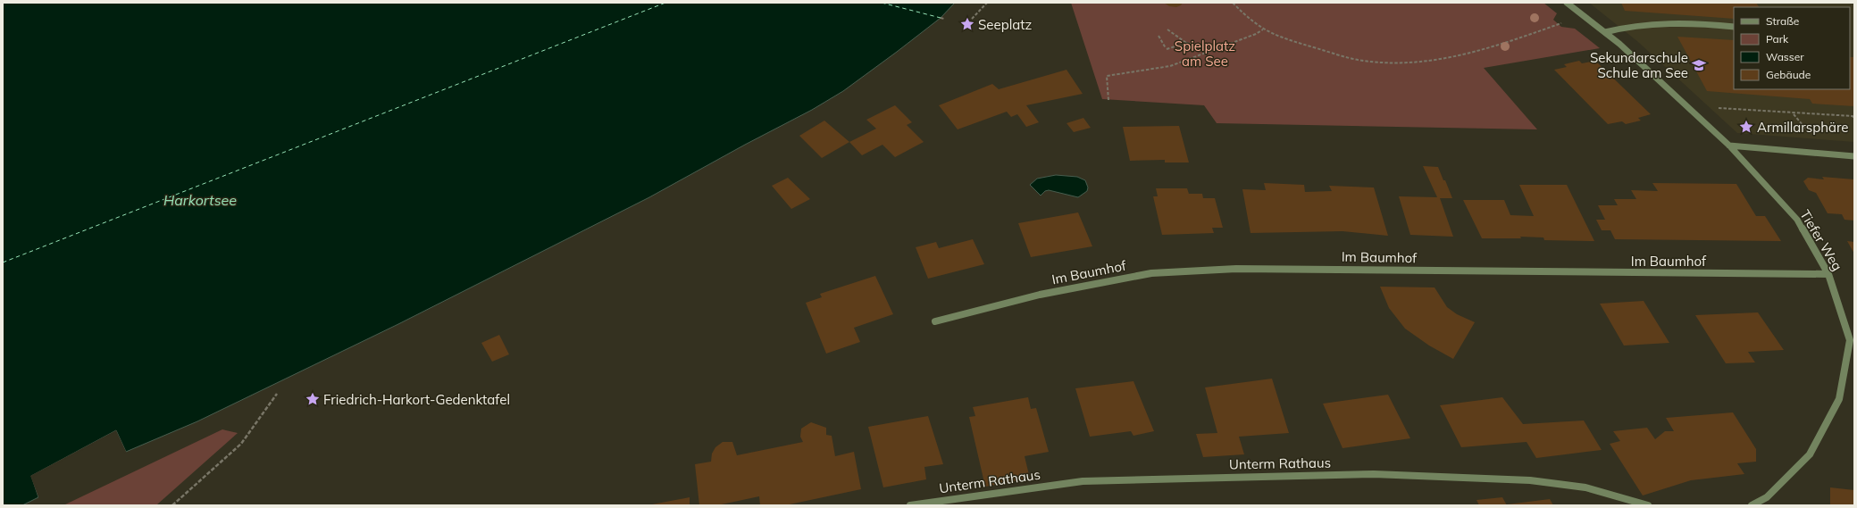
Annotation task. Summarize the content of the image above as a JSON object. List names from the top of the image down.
{
  "streets": {
    "street": ["Tiefer Weg", "Im Baumhof", "Unterm Rathaus"]
  },
  "crossings": [
    ["Tiefer Weg", "Im Baumhof"]
  ],
  "water": ["Harkortsee"],
  "parks": ["Spielplatz am See"],
  "places": {
    "place": ["Seeplatz", "Armillarsphäre", "Friedrich-Harkort-Gedenktafel"],
    "school or university": ["Sekundarschule Schule am See"]
  },
  "legend": [
    "Straße",
    "Park",
    "Wasser",
    "Gebäude"
  ]
}
